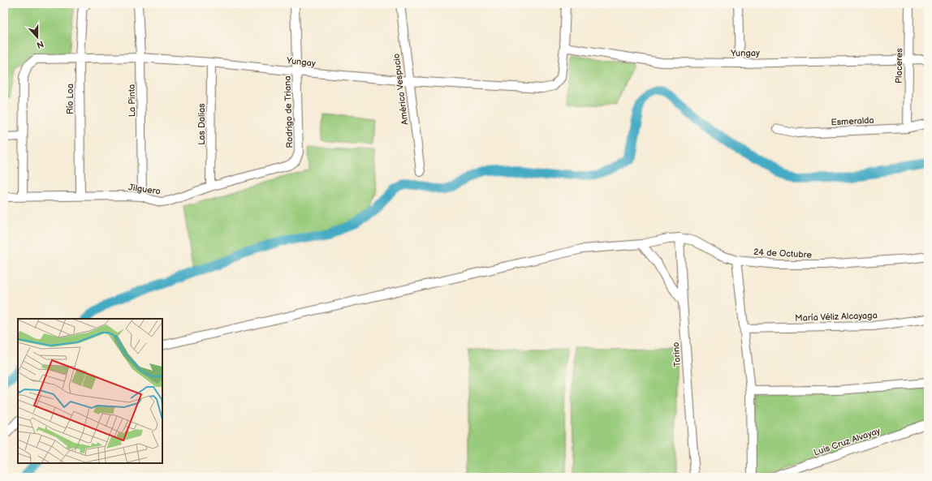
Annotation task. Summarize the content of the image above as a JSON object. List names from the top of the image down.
{
  "streets": {
    "street": [
      "Yungay",
      "Placeres",
      "Américo Vespucio",
      "Río Loa",
      "La Pinta",
      "Rodrigo de Triana",
      "Esmeralda",
      "Las Dalias",
      "Jilguero",
      "24 de Octubre",
      "María Véliz Alcayaga",
      "Torino",
      "Luis Cruz Alvayay"
    ]
  },
  "crossings": [
    ["Yungay", "Placeres"],
    ["Yungay", "Américo Vespucio"],
    ["Yungay", "Río Loa"],
    ["Yungay", "La Pinta"],
    ["Yungay", "Rodrigo de Triana"],
    ["Yungay", "Las Dalias"],
    ["Placeres", "Esmeralda"],
    ["Río Loa", "Jilguero"],
    ["La Pinta", "Jilguero"],
    ["Rodrigo de Triana", "Jilguero"],
    ["Las Dalias", "Jilguero"],
    ["24 de Octubre", "Torino"]
  ],
  "north": "bottom"
}
